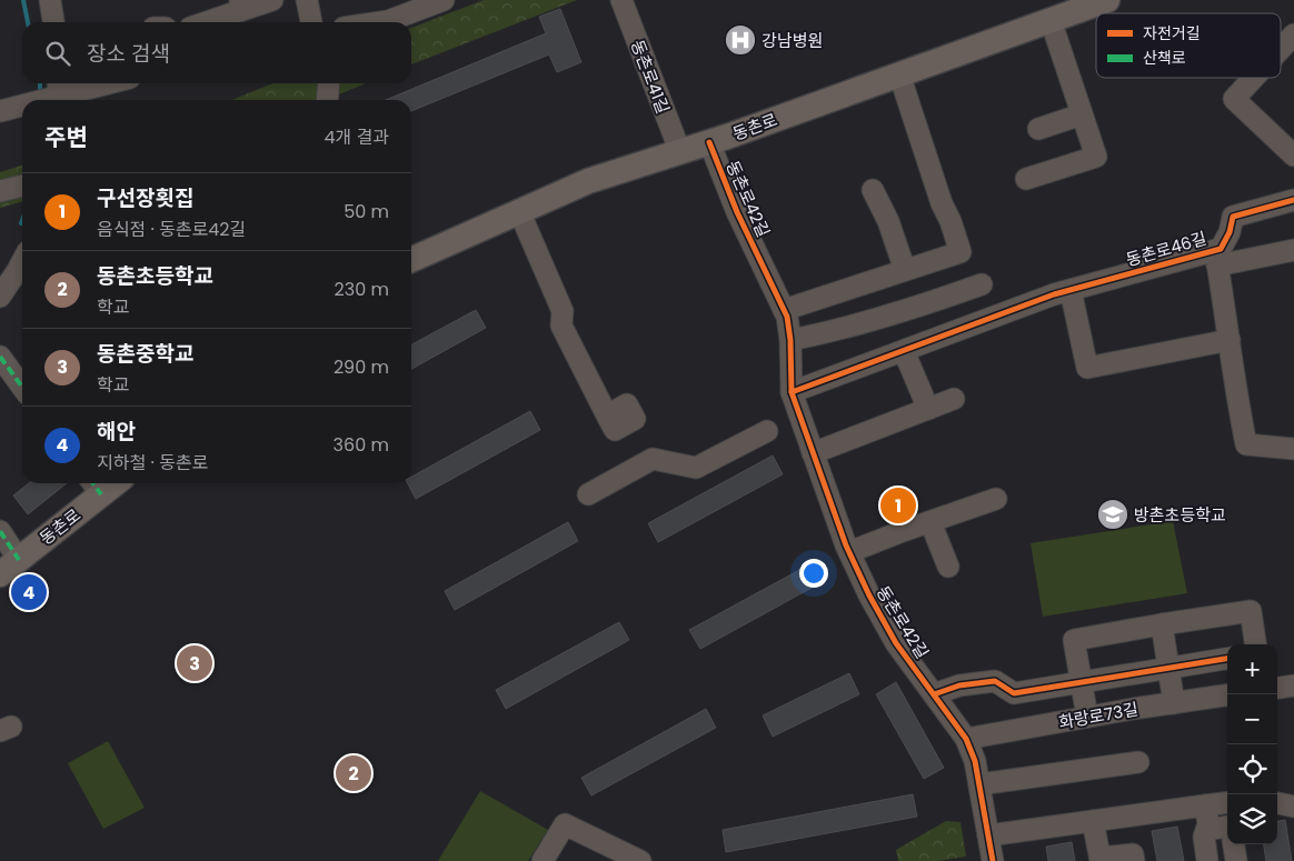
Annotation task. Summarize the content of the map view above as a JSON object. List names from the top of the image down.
{
  "streets": {
    "main road": ["동촌로"],
    "street": [
      "동촌로41길",
      "동촌로42길",
      "동촌로46길",
      "화랑로73길"
    ]
  },
  "crossings": [
    ["동촌로41길", "동촌로"],
    ["동촌로", "동촌로42길"],
    ["동촌로42길", "화랑로73길"]
  ],
  "places": {
    "hospital": ["강남병원"],
    "school or university": ["방촌초등학교"]
  },
  "legend": ["자전거길", "산책로"],
  "page": {
    "search": "장소 검색",
    "heading": ["주변", "4개 결과"],
    "list": [
      {
        "mark": "1",
        "name": "구선장횟집",
        "note": "음식점 · 동촌로42길",
        "value": "50 m"
      },
      {
        "mark": "2",
        "name": "동촌초등학교",
        "note": "학교",
        "value": "230 m"
      },
      {
        "mark": "3",
        "name": "동촌중학교",
        "note": "학교",
        "value": "290 m"
      },
      {
        "mark": "4",
        "name": "해안",
        "note": "지하철 · 동촌로",
        "value": "360 m"
      }
    ],
    "pins": [
      "1",
      "4",
      "3",
      "2"
    ],
    "map_buttons": ["+", "−"]
  }
}
